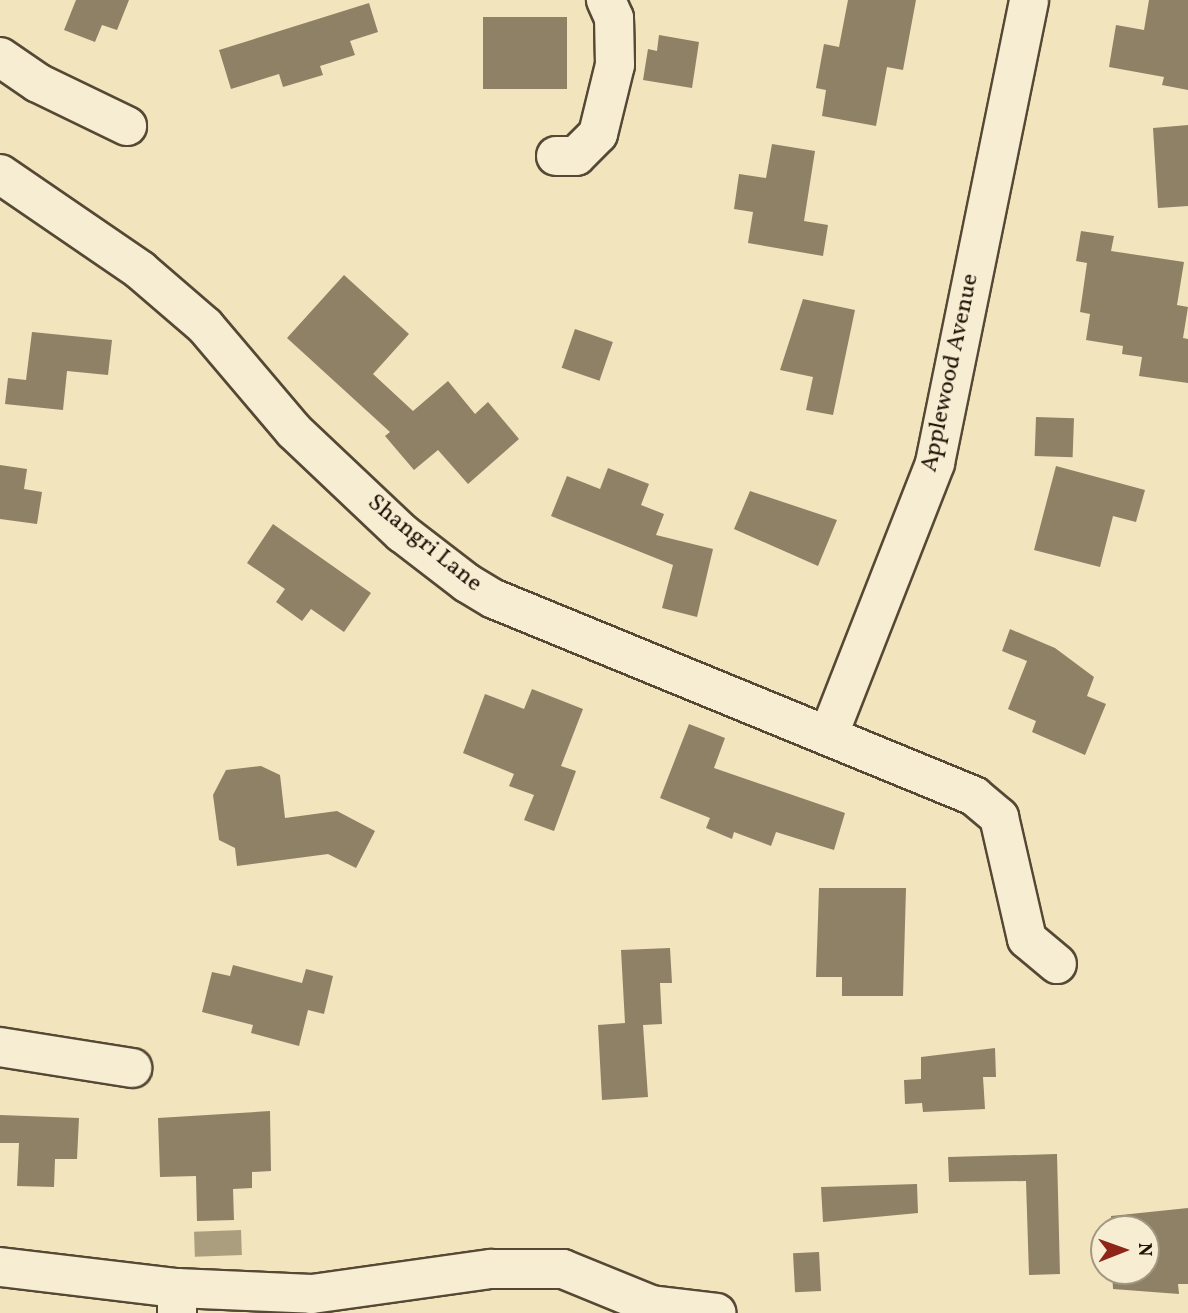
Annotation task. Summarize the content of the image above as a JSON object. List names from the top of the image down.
{
  "streets": {
    "street": ["Applewood Avenue", "Shangri Lane"]
  },
  "crossings": [
    ["Applewood Avenue", "Shangri Lane"]
  ],
  "north": "right"
}
